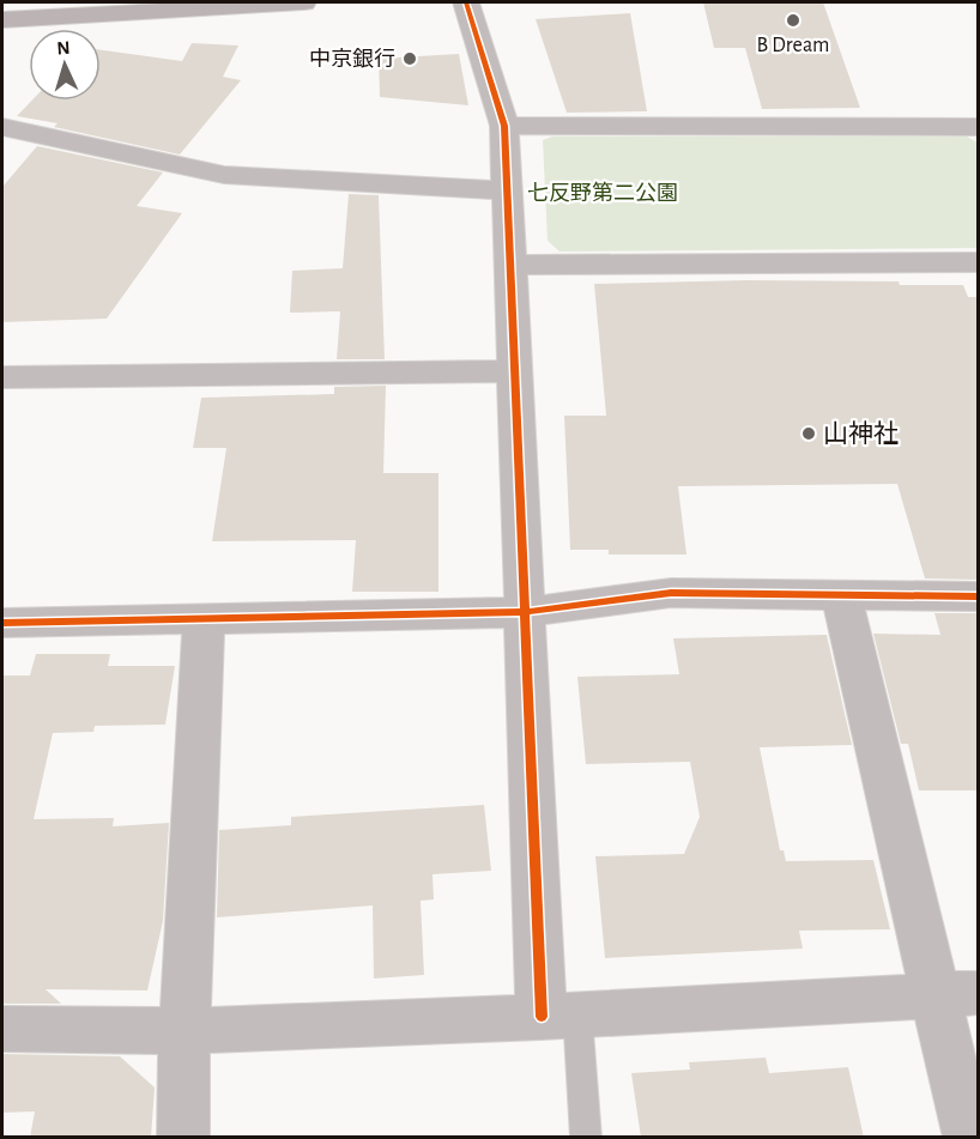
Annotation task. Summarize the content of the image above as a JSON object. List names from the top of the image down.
{
  "parks": ["七反野第二公園"],
  "places": ["B Dream", "中京銀行", "山神社"],
  "north": "top"
}
